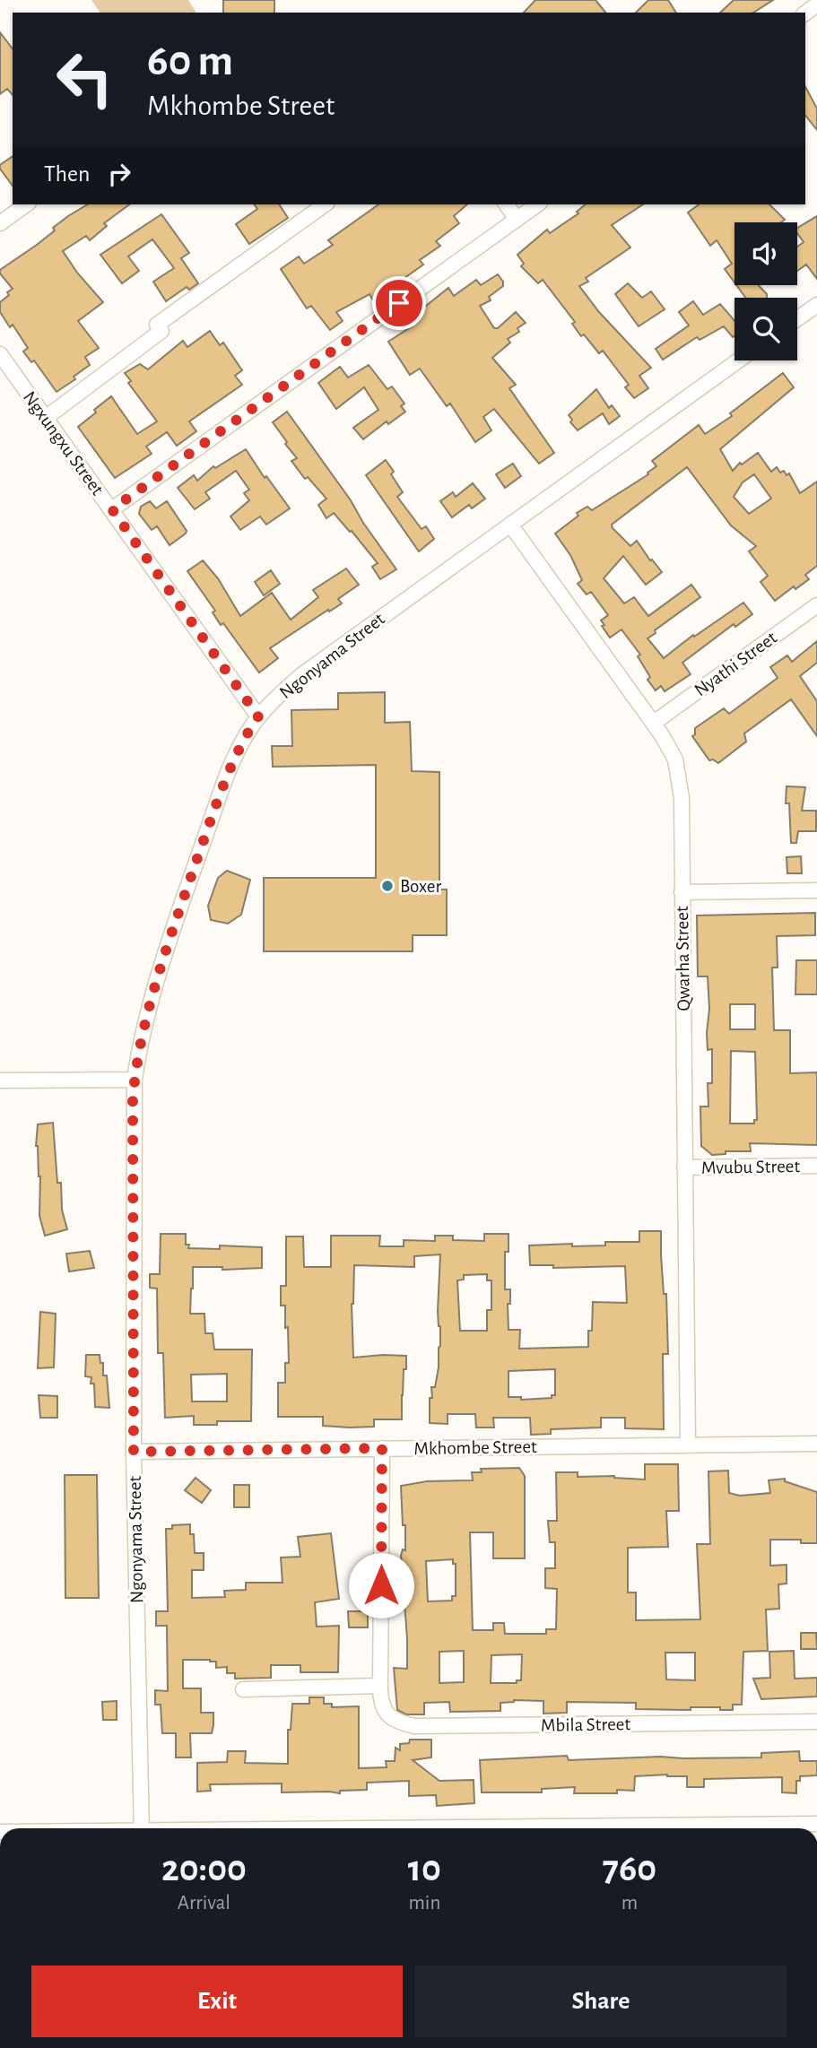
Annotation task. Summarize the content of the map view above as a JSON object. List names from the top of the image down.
{
  "streets": {
    "street": [
      "Ngxungxu Street",
      "Ngonyama Street",
      "Nyathi Street",
      "Qwarha Street",
      "Mvubu Street",
      "Mkhombe Street",
      "Mbila Street"
    ]
  },
  "crossings": [
    ["Ngxungxu Street", "Ngonyama Street"],
    ["Ngonyama Street", "Qwarha Street"],
    ["Ngonyama Street", "Mkhombe Street"],
    ["Nyathi Street", "Qwarha Street"],
    ["Qwarha Street", "Mvubu Street"],
    ["Qwarha Street", "Mkhombe Street"],
    ["Mkhombe Street", "Mbila Street"]
  ],
  "places": ["Boxer"],
  "page": {
    "turn": ["60 m", "Mkhombe Street"],
    "then": "Then",
    "eta": [
      "20:00",
      "Arrival",
      "10",
      "min",
      "760",
      "m"
    ],
    "buttons": ["Exit", "Share"]
  }
}
